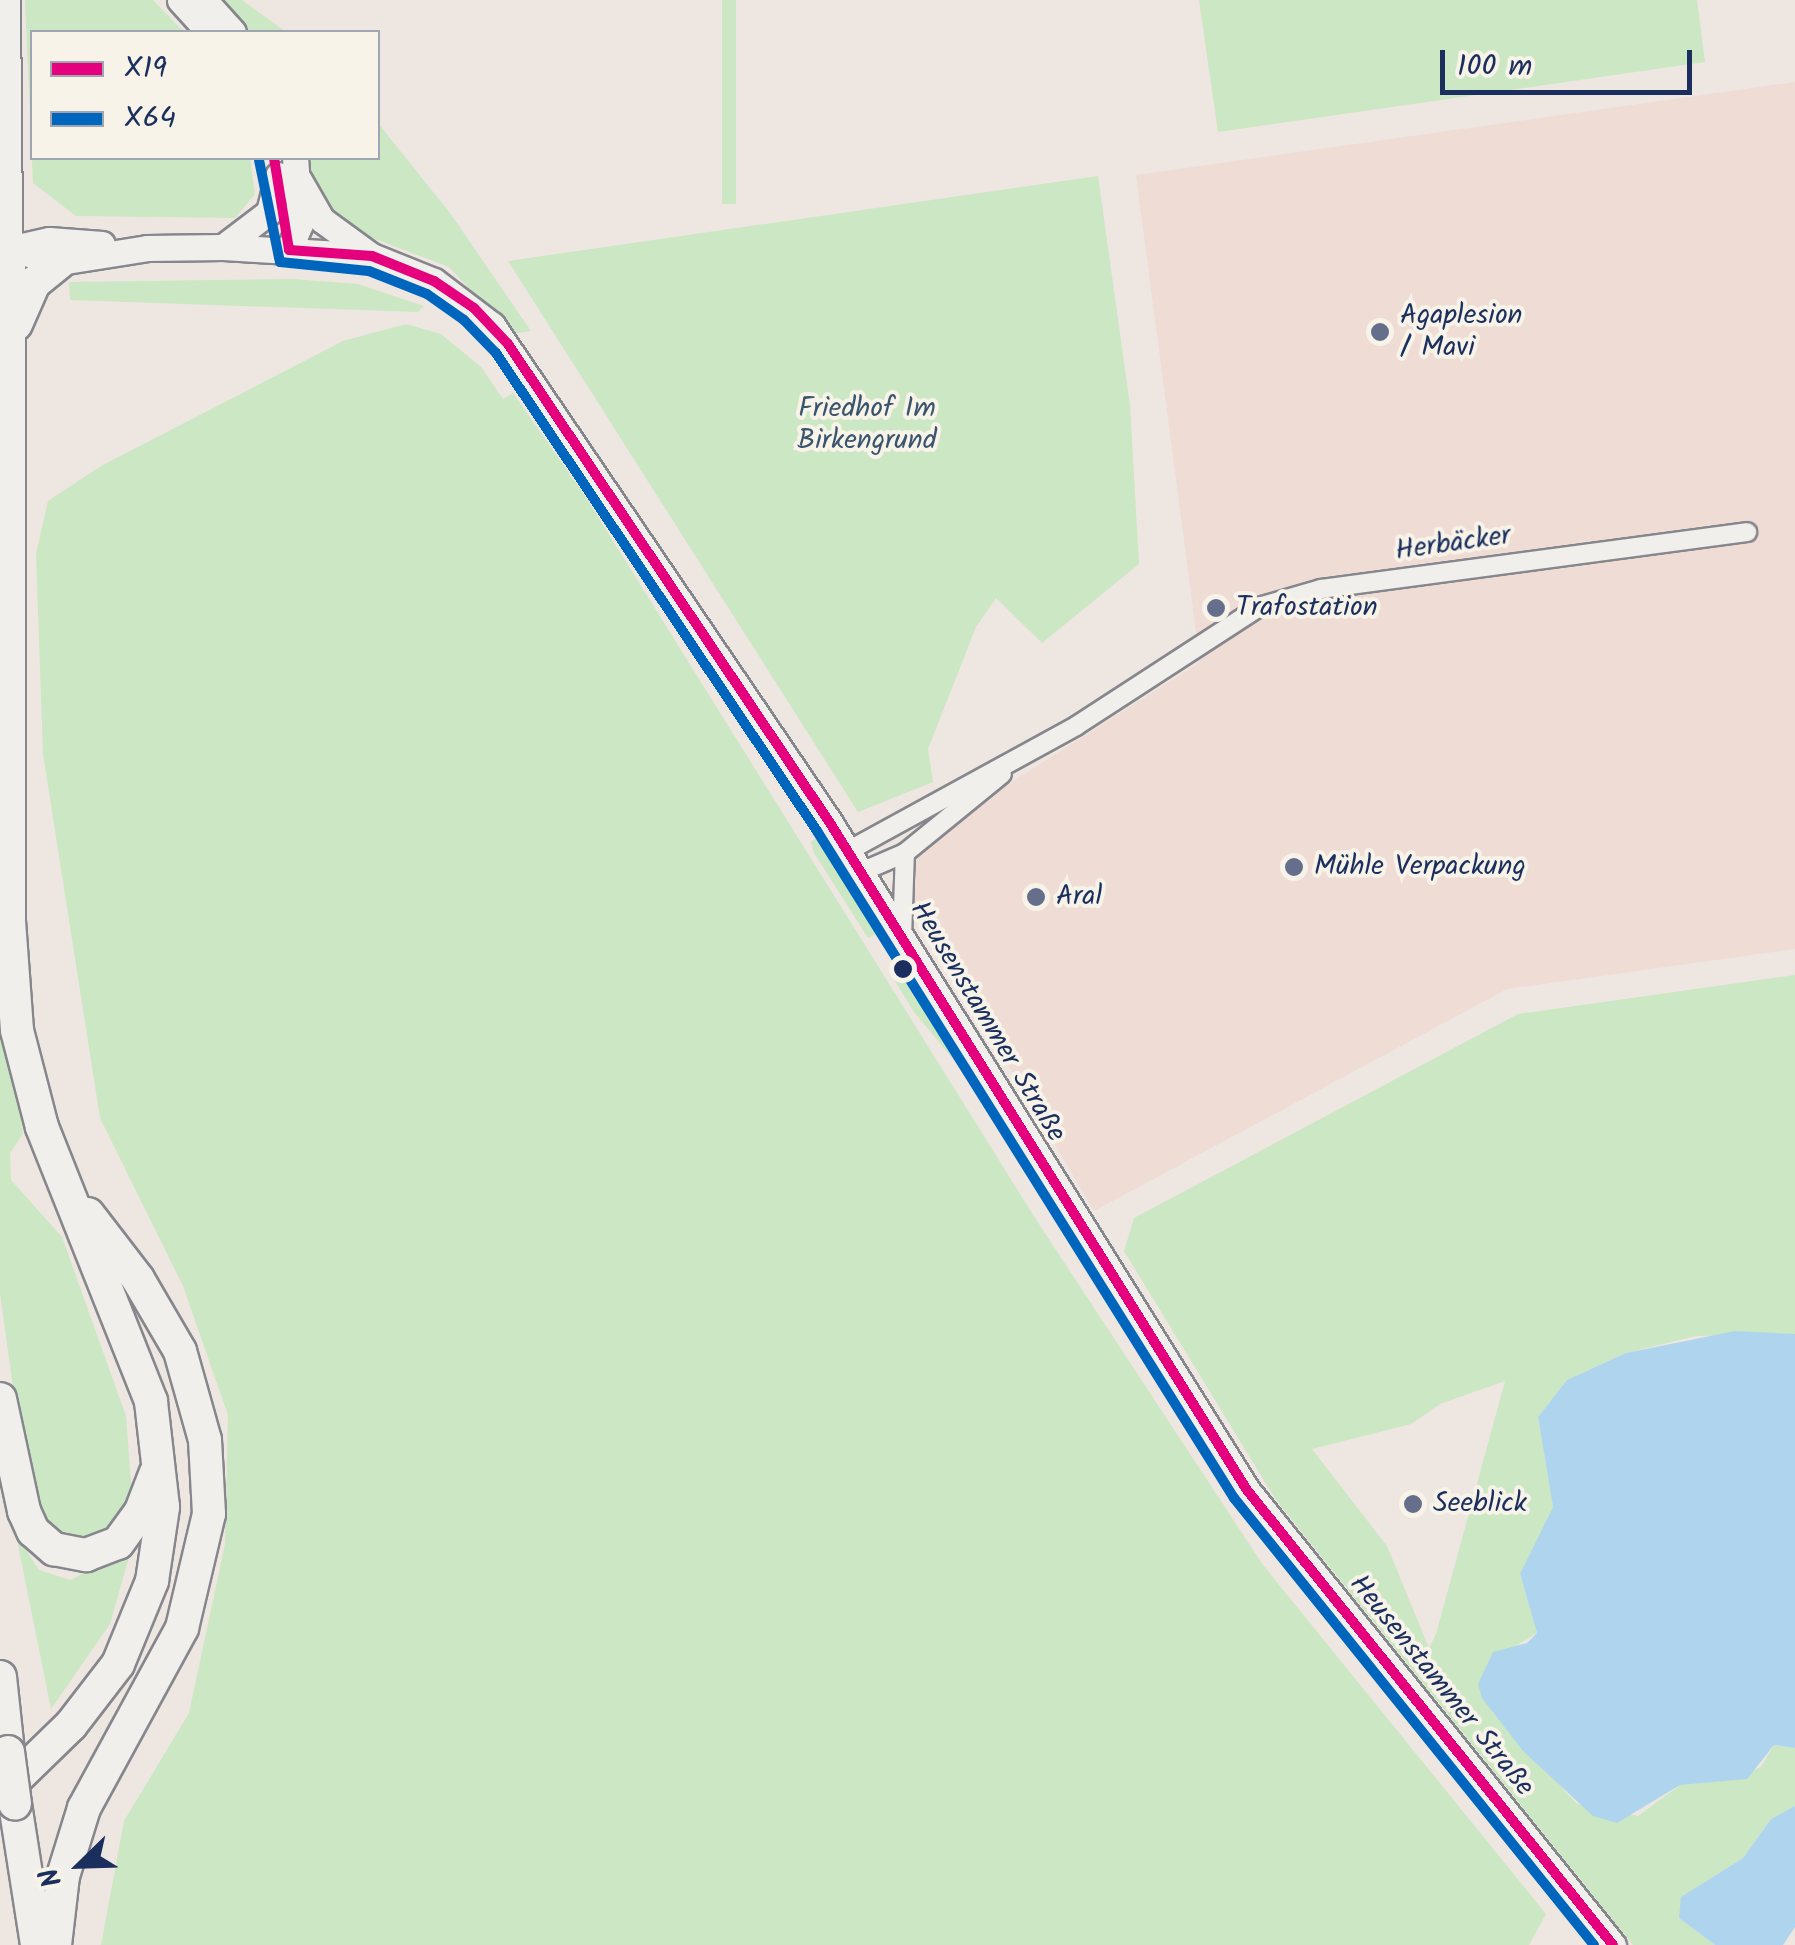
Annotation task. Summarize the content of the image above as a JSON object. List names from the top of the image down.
{
  "streets": {
    "main road": ["Heusenstammer Straße"],
    "street": ["Herbäcker"]
  },
  "parks": ["Friedhof Im Birkengrund"],
  "places": [
    "Agaplesion / Mavi",
    "Trafostation",
    "Mühle Verpackung",
    "Aral",
    "Seeblick"
  ],
  "lines": ["transit line X19", "transit line X64"],
  "legend": ["X19", "X64"],
  "scale_bar": "100 m",
  "north": "bottom left"
}
